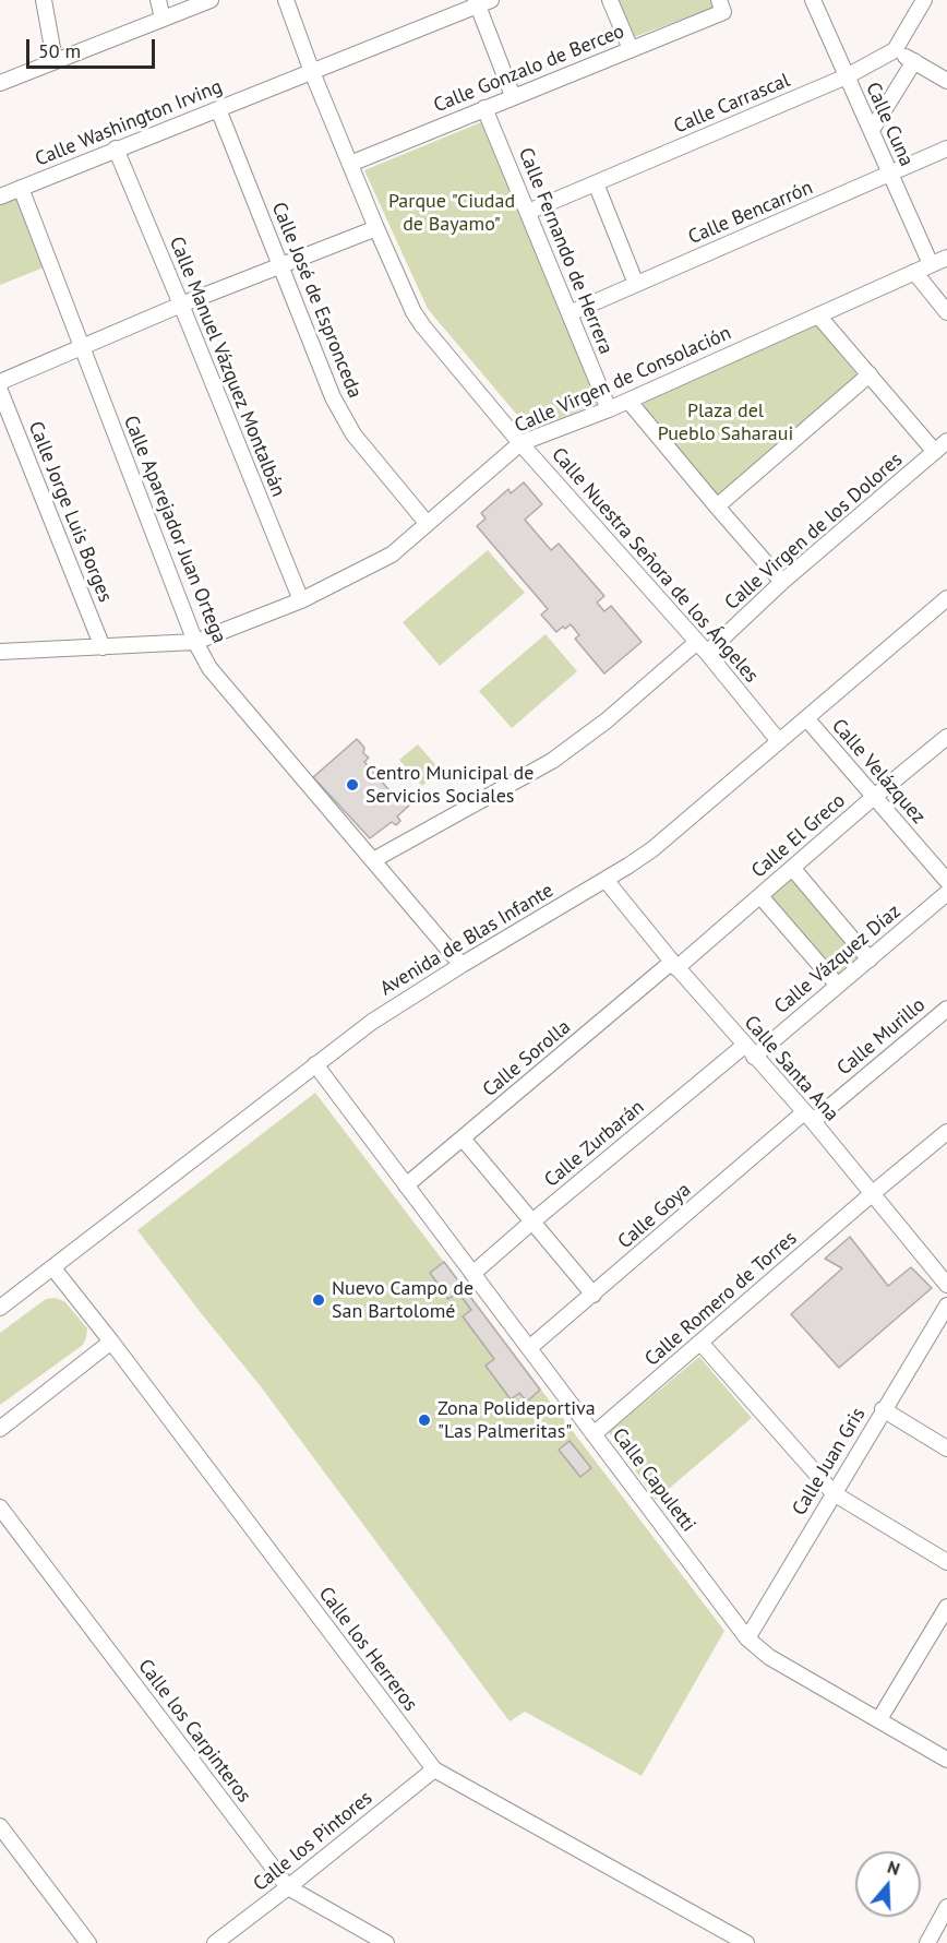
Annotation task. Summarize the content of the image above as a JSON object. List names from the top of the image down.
{
  "streets": {
    "street": [
      "Calle Gonzalo de Berceo",
      "Calle Carrascal",
      "Calle Washington Irving",
      "Calle Cuna",
      "Calle Bencarrón",
      "Calle Fernando de Herrera",
      "Calle José de Espronceda",
      "Calle Manuel Vázquez Montalbán",
      "Calle Virgen de Consolación",
      "Calle Jorge Luis Borges",
      "Calle Aparejador Juan Ortega",
      "Calle Virgen de los Dolores",
      "Calle Nuestra Señora de los Ángeles",
      "Calle Velázquez",
      "Calle El Greco",
      "Avenida de Blas Infante",
      "Calle Vázquez Díaz",
      "Calle Murillo",
      "Calle Sorolla",
      "Calle Santa Ana",
      "Calle Zurbarán",
      "Calle Goya",
      "Calle Romero de Torres",
      "Calle Juan Gris",
      "Calle Capuletti",
      "Calle los Herreros",
      "Calle los Carpinteros",
      "Calle los Pintores"
    ]
  },
  "crossings": [
    ["Calle Gonzalo de Berceo", "Calle Fernando de Herrera"],
    ["Calle Gonzalo de Berceo", "Calle Nuestra Señora de los Ángeles"],
    ["Calle Carrascal", "Calle Cuna"],
    ["Calle Carrascal", "Calle Fernando de Herrera"],
    ["Calle Washington Irving", "Calle José de Espronceda"],
    ["Calle Washington Irving", "Calle Manuel Vázquez Montalbán"],
    ["Calle Washington Irving", "Calle Aparejador Juan Ortega"],
    ["Calle Washington Irving", "Calle Nuestra Señora de los Ángeles"],
    ["Calle Cuna", "Calle Bencarrón"],
    ["Calle Cuna", "Calle Virgen de Consolación"],
    ["Calle Bencarrón", "Calle Fernando de Herrera"],
    ["Calle Fernando de Herrera", "Calle Virgen de Consolación"],
    ["Calle José de Espronceda", "Calle Virgen de Consolación"],
    ["Calle Manuel Vázquez Montalbán", "Calle Virgen de Consolación"],
    ["Calle Virgen de Consolación", "Calle Jorge Luis Borges"],
    ["Calle Virgen de Consolación", "Calle Aparejador Juan Ortega"],
    ["Calle Virgen de Consolación", "Calle Nuestra Señora de los Ángeles"],
    ["Calle Aparejador Juan Ortega", "Calle Virgen de los Dolores"],
    ["Calle Aparejador Juan Ortega", "Avenida de Blas Infante"],
    ["Calle Virgen de los Dolores", "Calle Nuestra Señora de los Ángeles"],
    ["Calle Nuestra Señora de los Ángeles", "Avenida de Blas Infante"],
    ["Calle Velázquez", "Calle El Greco"],
    ["Calle Velázquez", "Avenida de Blas Infante"],
    ["Calle El Greco", "Calle Sorolla"],
    ["Calle El Greco", "Calle Santa Ana"],
    ["Avenida de Blas Infante", "Calle Santa Ana"],
    ["Avenida de Blas Infante", "Calle Capuletti"],
    ["Avenida de Blas Infante", "Calle los Herreros"],
    ["Calle Vázquez Díaz", "Calle Santa Ana"],
    ["Calle Vázquez Díaz", "Calle Zurbarán"],
    ["Calle Murillo", "Calle Santa Ana"],
    ["Calle Murillo", "Calle Goya"],
    ["Calle Sorolla", "Calle Santa Ana"],
    ["Calle Sorolla", "Calle Capuletti"],
    ["Calle Santa Ana", "Calle Zurbarán"],
    ["Calle Santa Ana", "Calle Goya"],
    ["Calle Santa Ana", "Calle Romero de Torres"],
    ["Calle Zurbarán", "Calle Capuletti"],
    ["Calle Goya", "Calle Capuletti"],
    ["Calle Romero de Torres", "Calle Capuletti"],
    ["Calle Juan Gris", "Calle Capuletti"],
    ["Calle los Herreros", "Calle los Pintores"],
    ["Calle los Carpinteros", "Calle los Pintores"]
  ],
  "parks": ["Parque \"Ciudad de Bayamo\"", "Plaza del Pueblo Saharaui"],
  "places": ["Centro Municipal de Servicios Sociales", "Nuevo Campo de San Bartolomé", "Zona Polideportiva \"Las Palmeritas\""],
  "scale_bar": "50 m",
  "north": "top"
}
